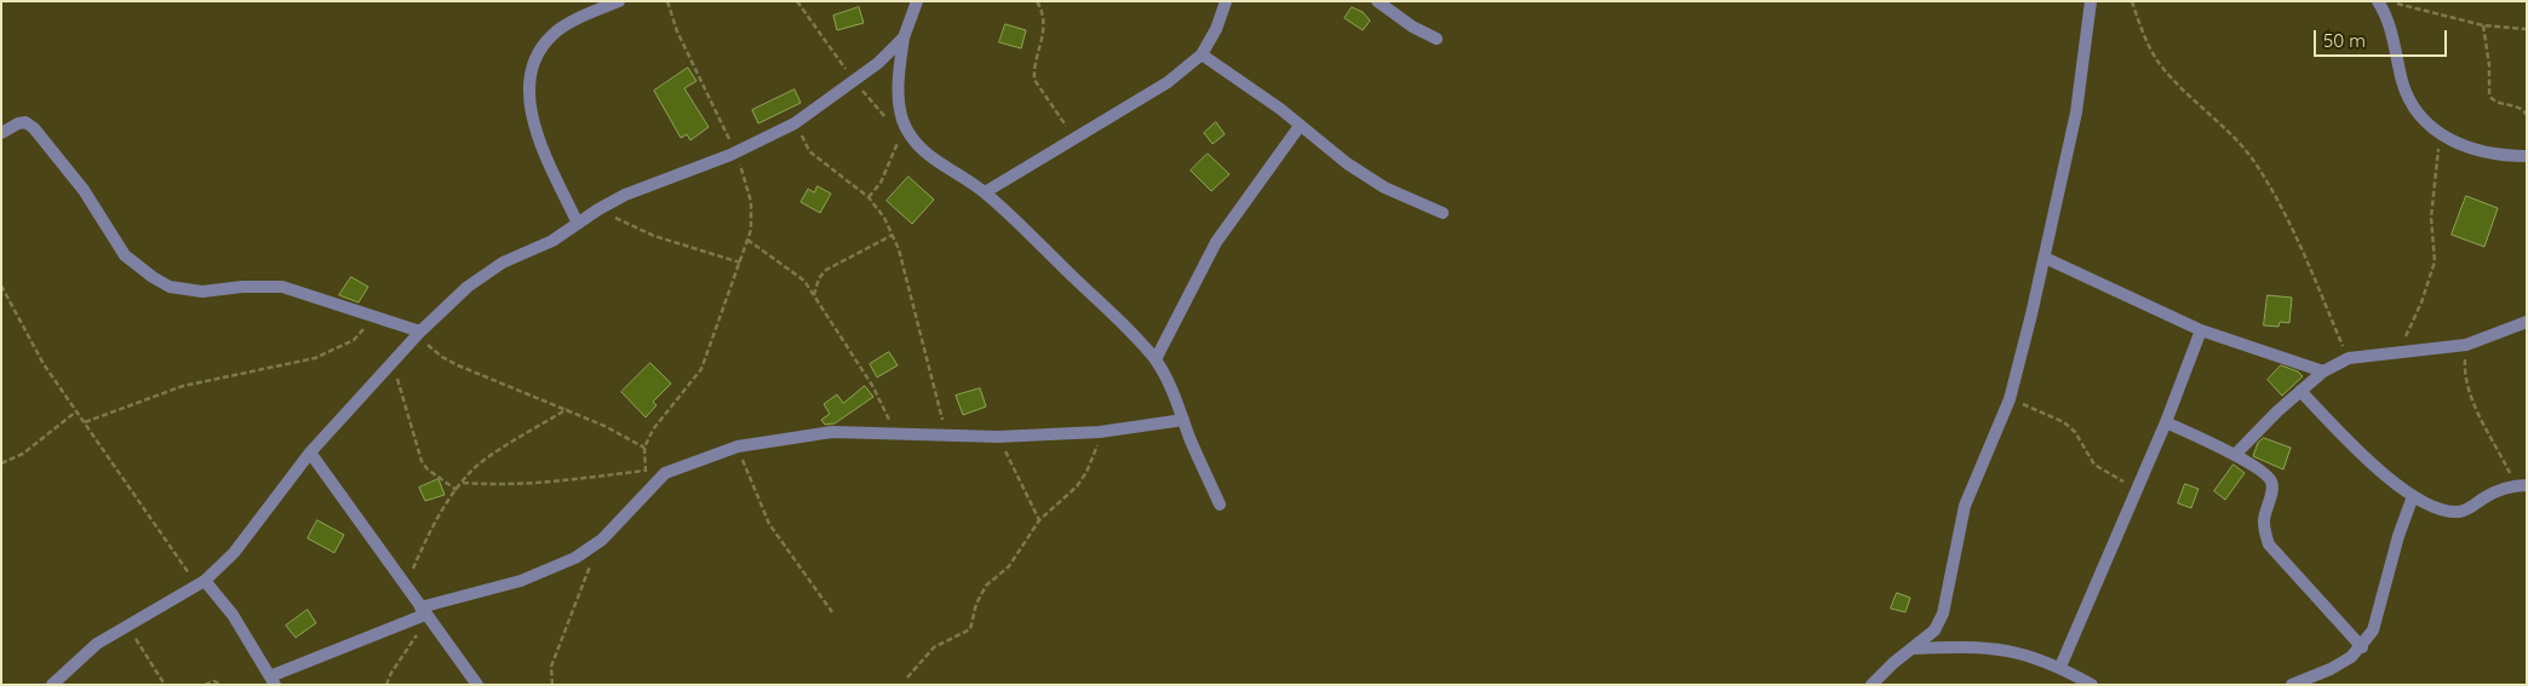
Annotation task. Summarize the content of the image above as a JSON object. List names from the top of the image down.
{
  "scale_bar": "50 m"
}
